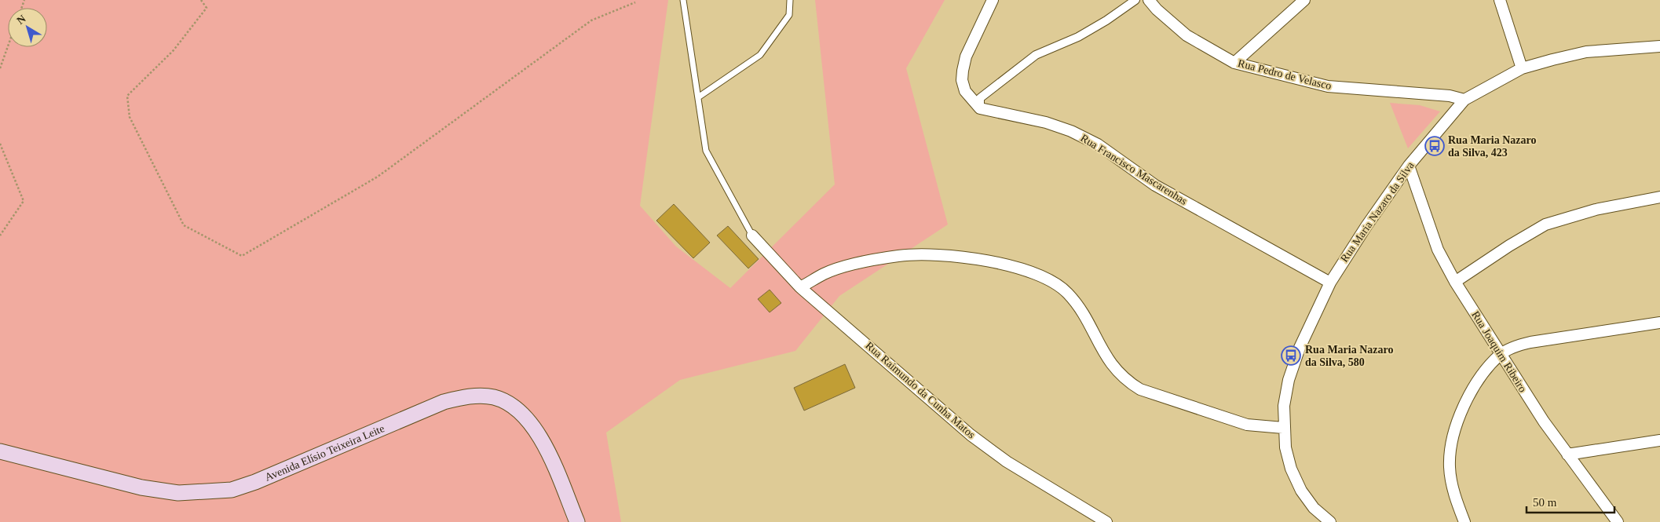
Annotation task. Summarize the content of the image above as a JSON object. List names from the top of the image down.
{
  "streets": {
    "main road": ["Avenida Elísio Teixeira Leite"],
    "street": [
      "Rua Pedro de Velasco",
      "Rua Francisco Mascarenhas",
      "Rua Maria Nazaro da Silva",
      "Rua Joaquim Ribeiro",
      "Rua Raimundo da Cunha Matos"
    ]
  },
  "crossings": [
    ["Rua Pedro de Velasco", "Rua Maria Nazaro da Silva"],
    ["Rua Francisco Mascarenhas", "Rua Maria Nazaro da Silva"],
    ["Rua Maria Nazaro da Silva", "Rua Joaquim Ribeiro"]
  ],
  "places": {
    "bus stop": ["Rua Maria Nazaro da Silva, 423", "Rua Maria Nazaro da Silva, 580"]
  },
  "scale_bar": "50 m",
  "north": "top left"
}
